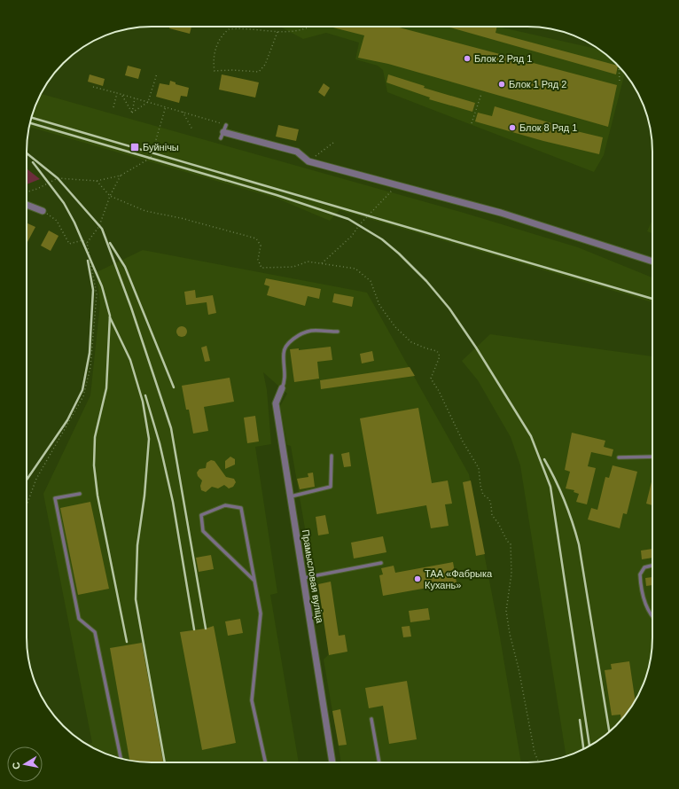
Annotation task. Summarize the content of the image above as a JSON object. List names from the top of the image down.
{
  "streets": {
    "street": ["Прамысловая вуліца"]
  },
  "places": {
    "other": [
      "Блок 2 Ряд 1",
      "Блок 1 Ряд 2",
      "Блок 8 Ряд 1",
      "ТАА «Фабрыка Кухань»"
    ],
    "transit": ["Буйнічы"]
  },
  "north": "left"
}
